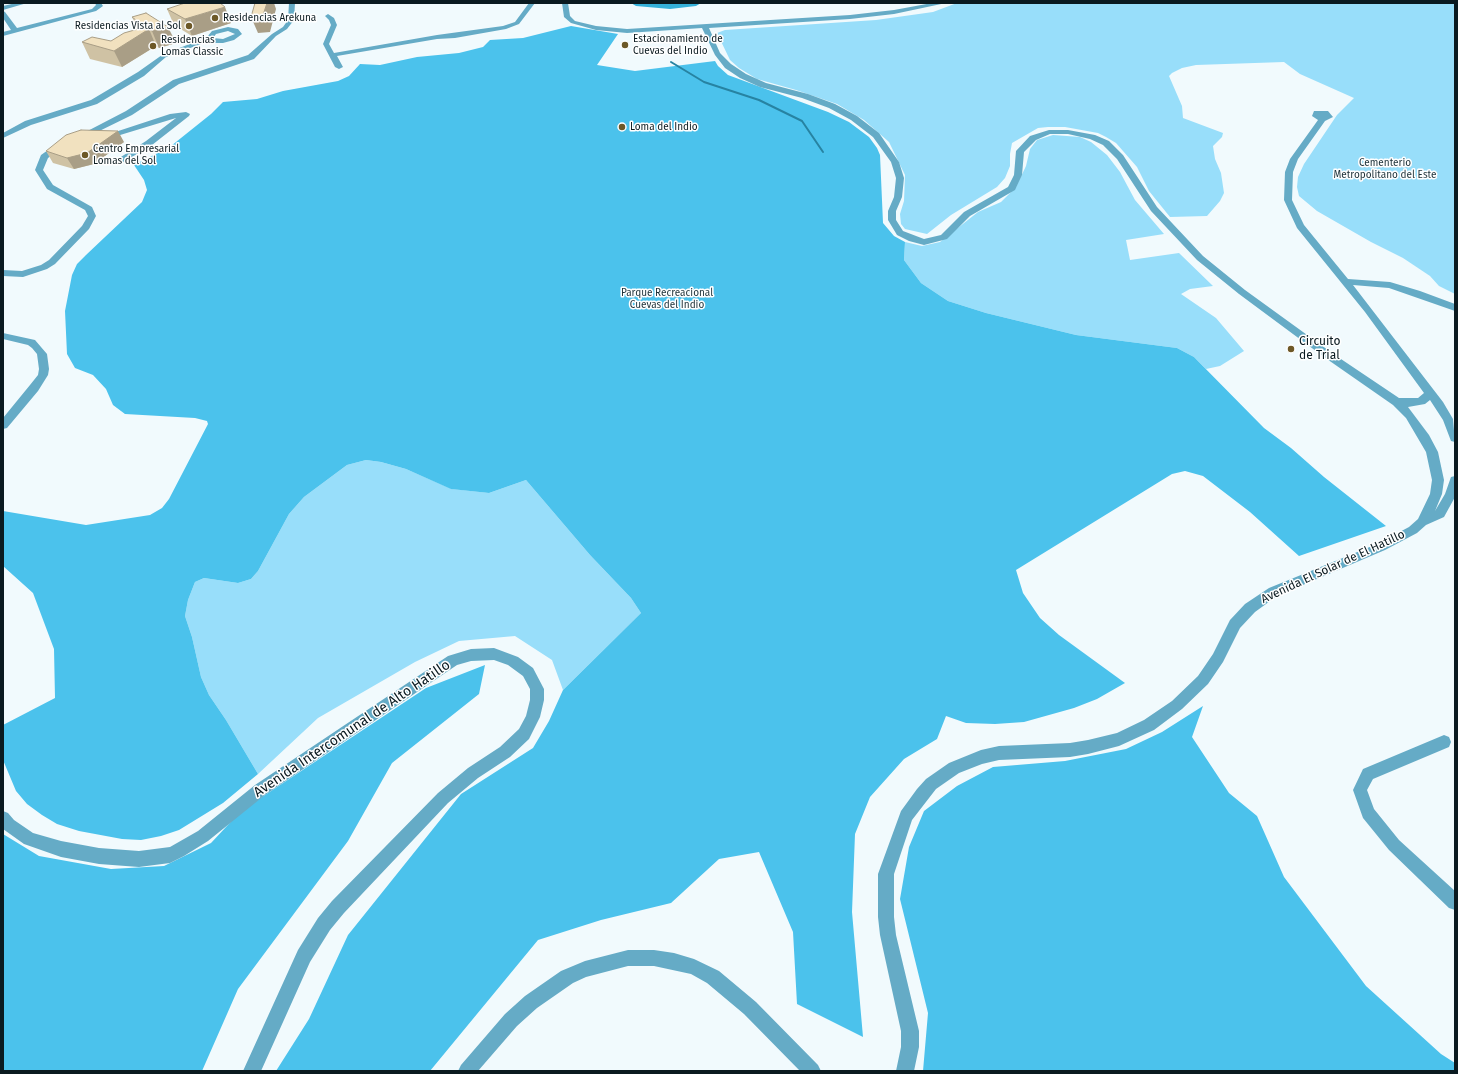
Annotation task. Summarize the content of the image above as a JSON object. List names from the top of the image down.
{
  "streets": {
    "street": ["Avenida El Solar de El Hatillo", "Avenida Intercomunal de Alto Hatillo"]
  },
  "parks": ["Cementerio Metropolitano del Este", "Parque Recreacional Cuevas del Indio"],
  "places": [
    "Residencias Arekuna",
    "Residencias Vista al Sol",
    "Estacionamiento de Cuevas del Indio",
    "Residencias Lomas Classic",
    "Loma del Indio",
    "Centro Empresarial Lomas del Sol",
    "Circuito de Trial"
  ]
}
